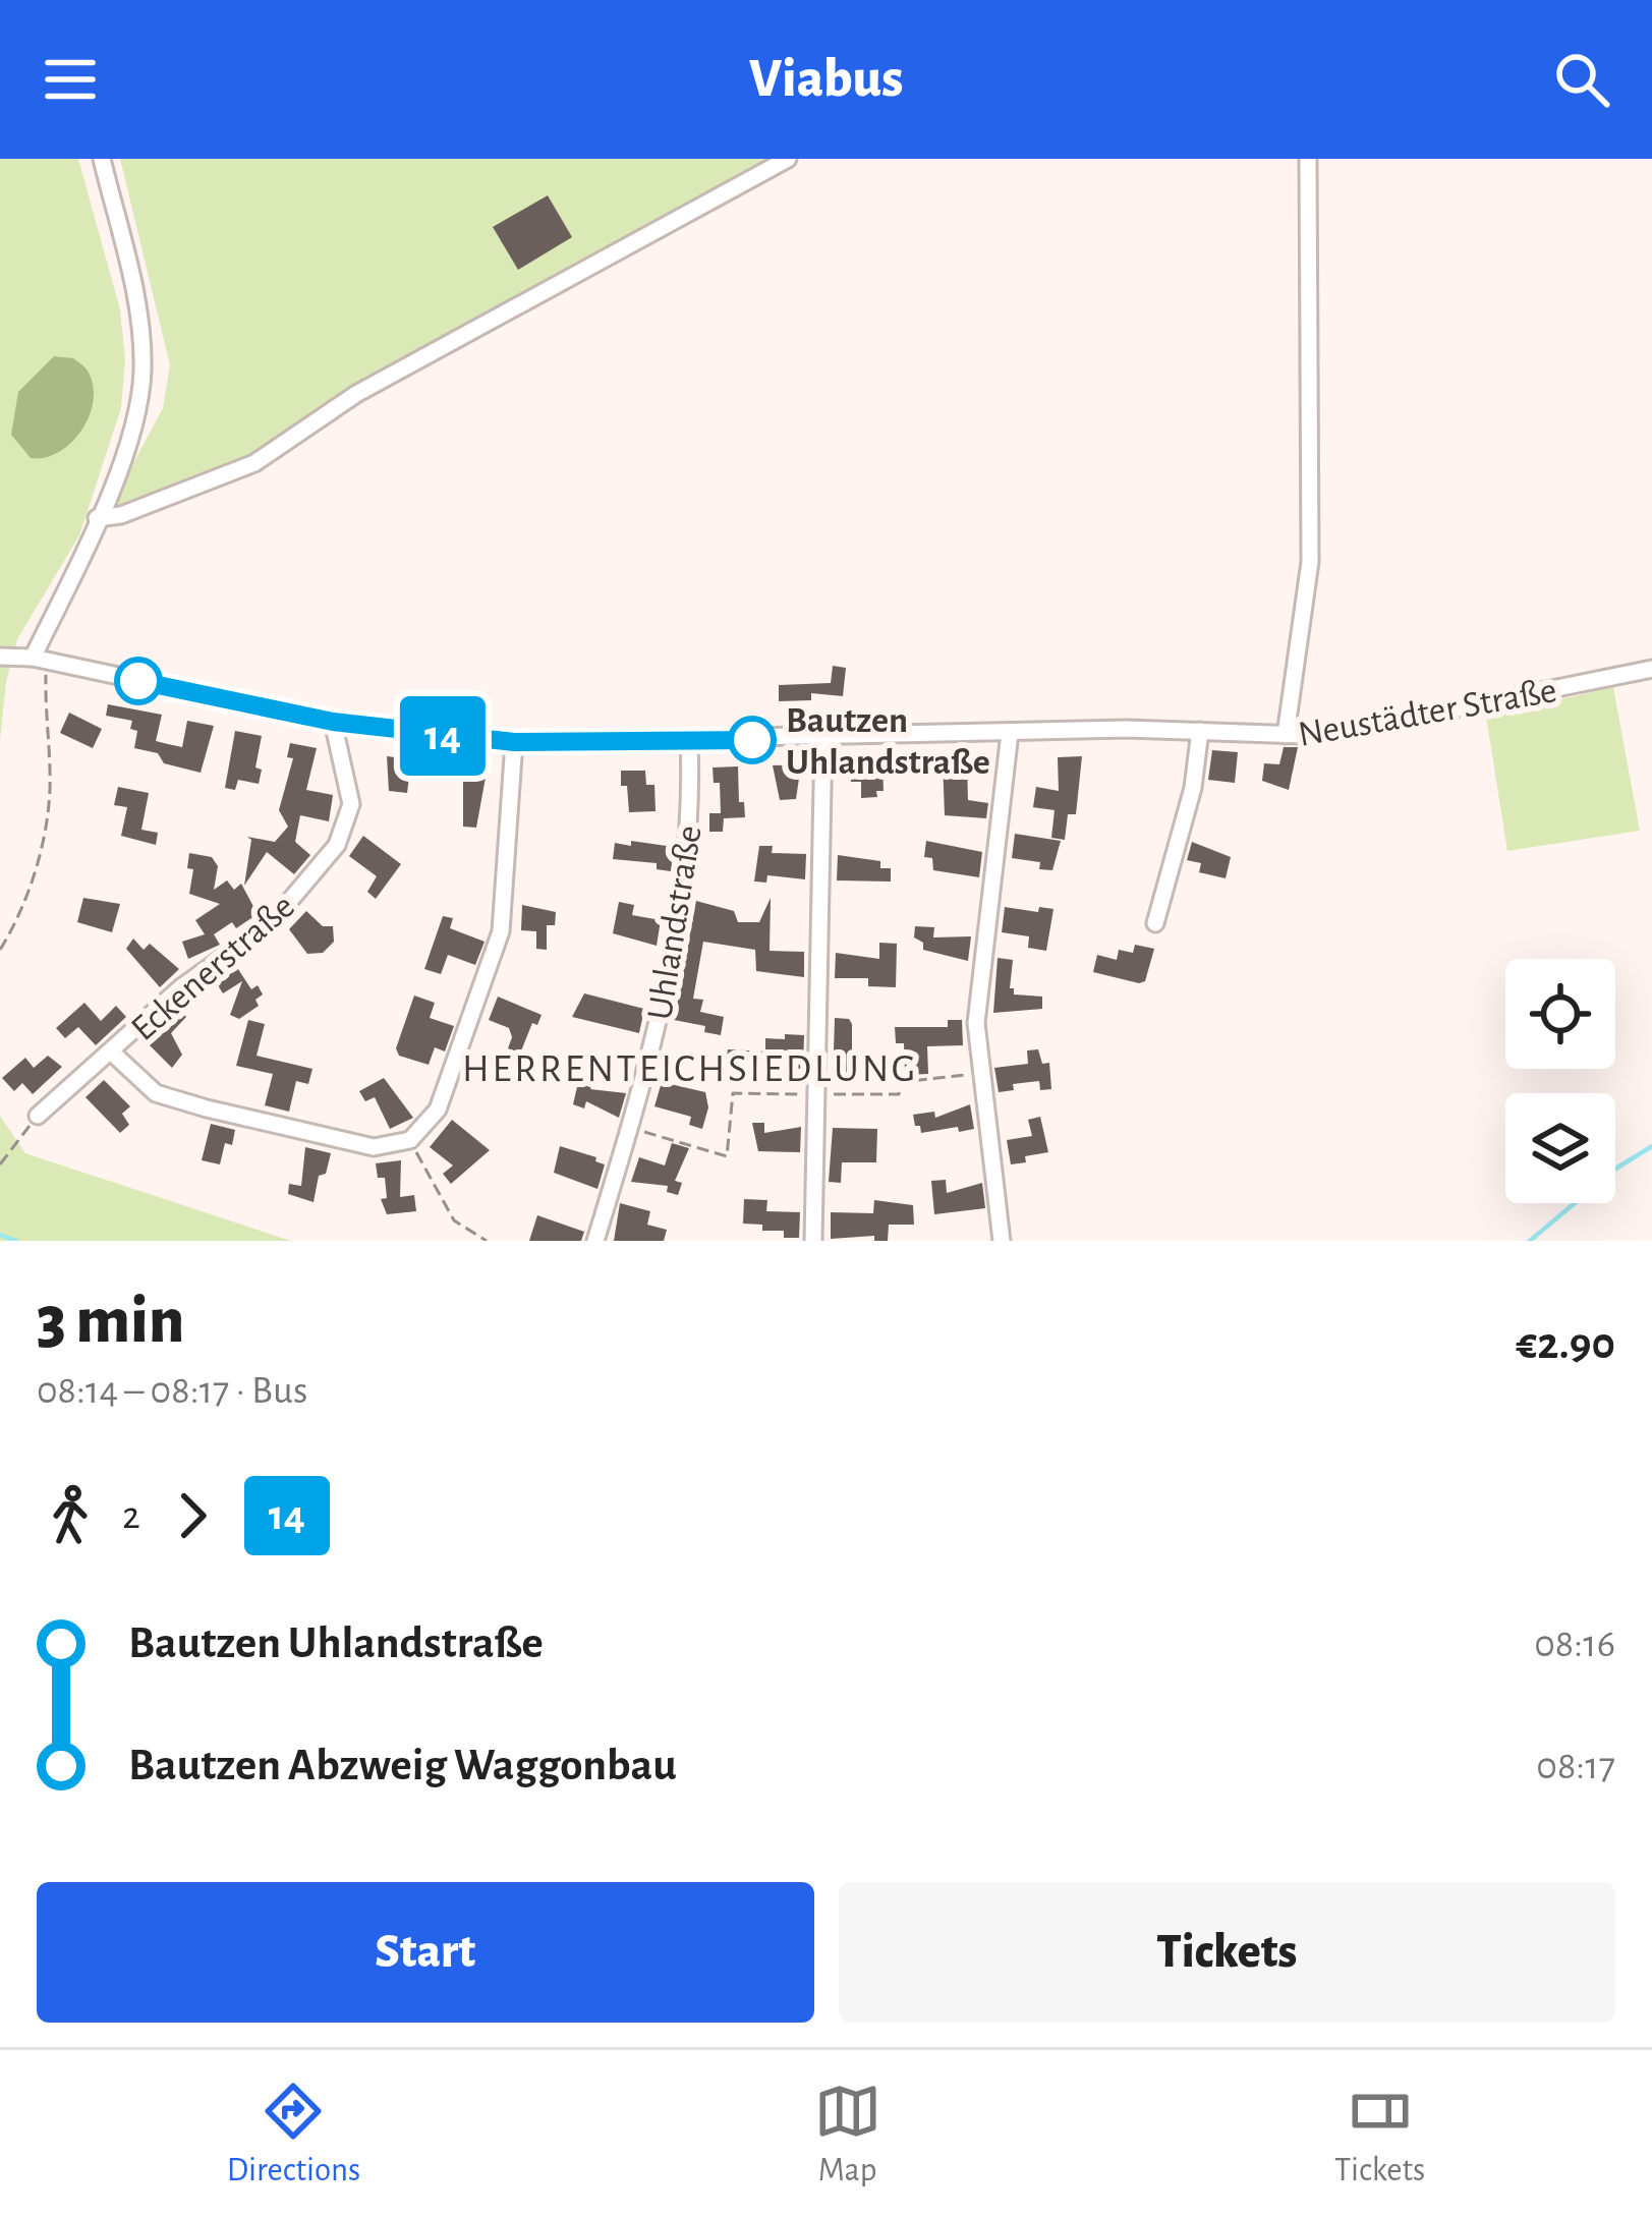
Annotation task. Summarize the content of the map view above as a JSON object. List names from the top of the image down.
{
  "streets": {
    "street": ["Neustädter Straße", "Uhlandstraße", "Eckenerstraße"]
  },
  "crossings": [
    ["Neustädter Straße", "Uhlandstraße"],
    ["Neustädter Straße", "Eckenerstraße"]
  ],
  "districts": ["HERRENTEICHSIEDLUNG"],
  "places": ["Bautzen Uhlandstraße"],
  "lines": ["bus line 14"],
  "page": {
    "header": "Viabus",
    "on_map": "14",
    "heading": ["3 min", "08:14 – 08:17 · Bus", "€2.90"],
    "legs": ["2", "14"],
    "list": [
      {
        "name": "Bautzen Uhlandstraße",
        "value": "08:16"
      },
      {
        "name": "Bautzen Abzweig Waggonbau",
        "value": "08:17"
      }
    ],
    "buttons": ["Start", "Tickets"],
    "tabs": ["Directions", "Map", "Tickets"]
  }
}
